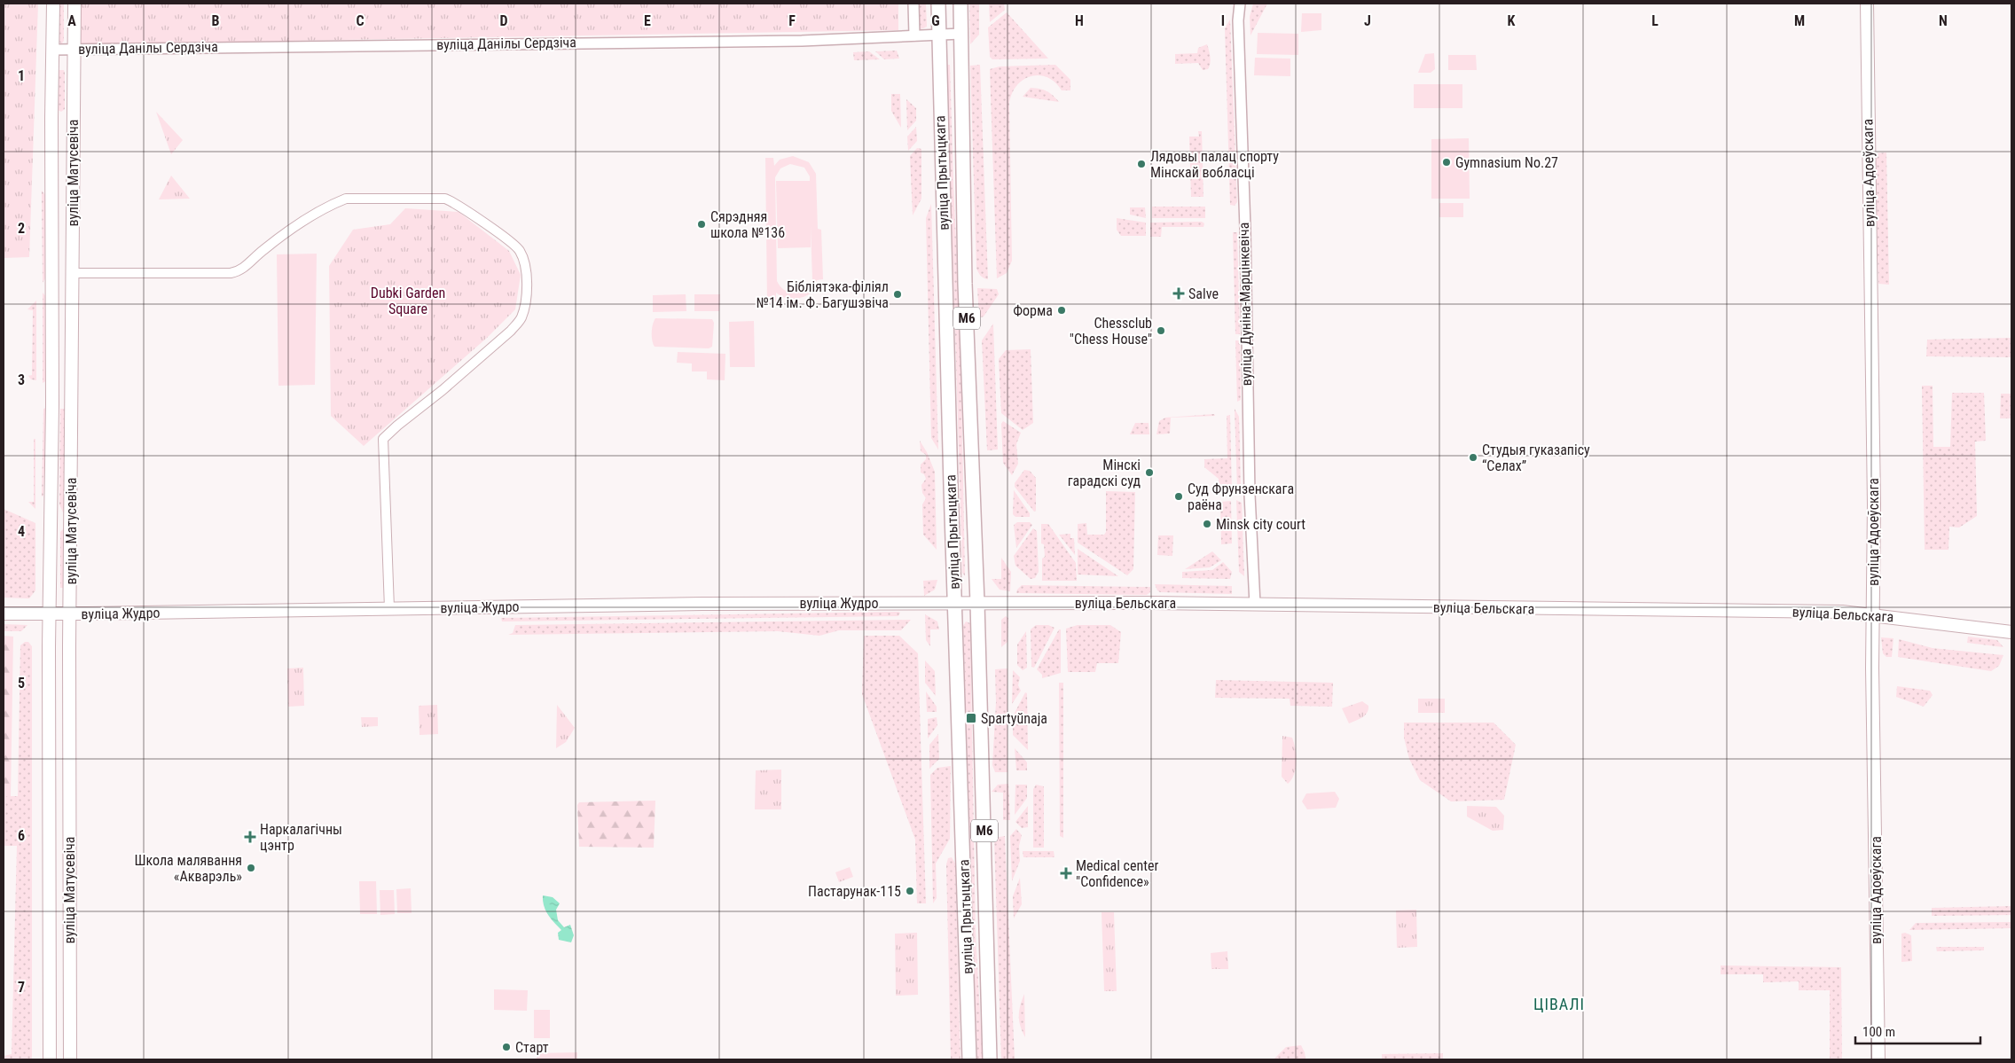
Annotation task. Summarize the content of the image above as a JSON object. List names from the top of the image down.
{
  "streets": {
    "main road": [
      "вуліца Матусевіча",
      "вуліца Прытыцкага",
      "вуліца Адоеўскага",
      "М6",
      "вуліца Жудро",
      "вуліца Бельскага"
    ],
    "street": ["вуліца Данілы Сердзіча", "вуліца Дуніна-Марцінкевіча"]
  },
  "crossings": [
    ["вуліца Данілы Сердзіча", "вуліца Матусевіча"],
    ["вуліца Данілы Сердзіча", "вуліца Прытыцкага"],
    ["вуліца Матусевіча", "вуліца Жудро"],
    ["вуліца Прытыцкага", "вуліца Жудро"],
    ["вуліца Прытыцкага", "вуліца Бельскага"],
    ["вуліца Адоеўскага", "вуліца Бельскага"],
    ["вуліца Дуніна-Марцінкевіча", "вуліца Бельскага"],
    ["вуліца Жудро", "вуліца Бельскага"]
  ],
  "districts": ["ЦІВАЛІ"],
  "parks": ["Dubki Garden Square"],
  "places": {
    "other": [
      "Gymnasium No.27",
      "Лядовы палац спорту Мінскай вобласці",
      "Сярэдняя школа №136",
      "Бібліятэка-філіял №14 ім. Ф. Багушэвіча",
      "Форма",
      "Chessclub \"Chess House\"",
      "Студыя гуказапісу “Селах”",
      "Мінскі гарадскі суд",
      "Суд Фрунзенскага раёна",
      "Minsk city court",
      "Школа малявання «Акварэль»",
      "Пастарунак-115",
      "Старт"
    ],
    "health": ["Salve", "Наркалагічны цэнтр", "Medical center \"Confidence»"],
    "transit": ["Spartyŭnaja"]
  },
  "scale_bar": "100 m",
  "grid": {
    "columns": [
      "A",
      "B",
      "C",
      "D",
      "E",
      "F",
      "G",
      "H",
      "I",
      "J",
      "K",
      "L",
      "M",
      "N"
    ],
    "rows": [
      "1",
      "2",
      "3",
      "4",
      "5",
      "6",
      "7"
    ]
  }
}
